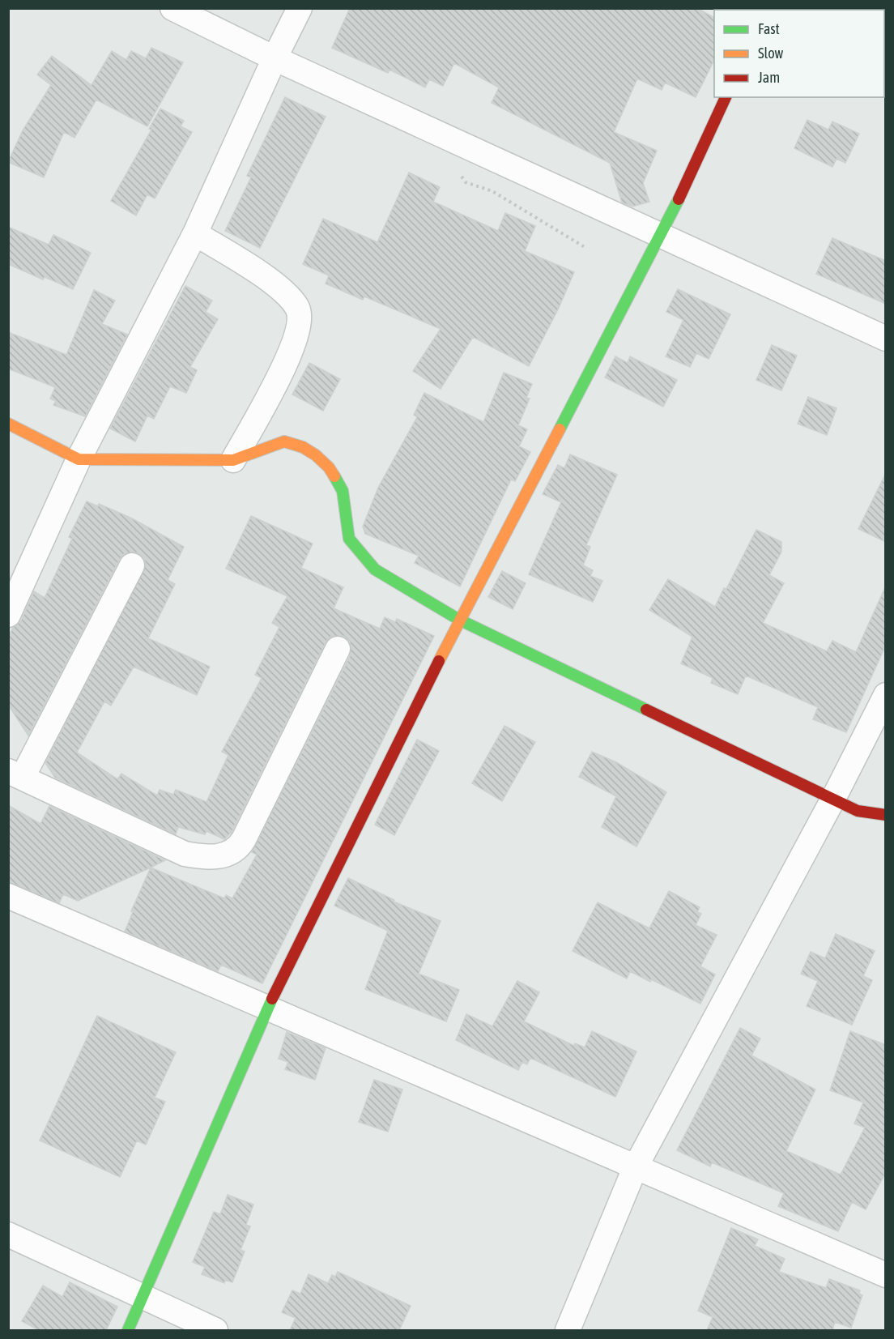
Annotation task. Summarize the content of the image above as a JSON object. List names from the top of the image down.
{
  "legend": ["Fast", "Slow", "Jam"]
}
